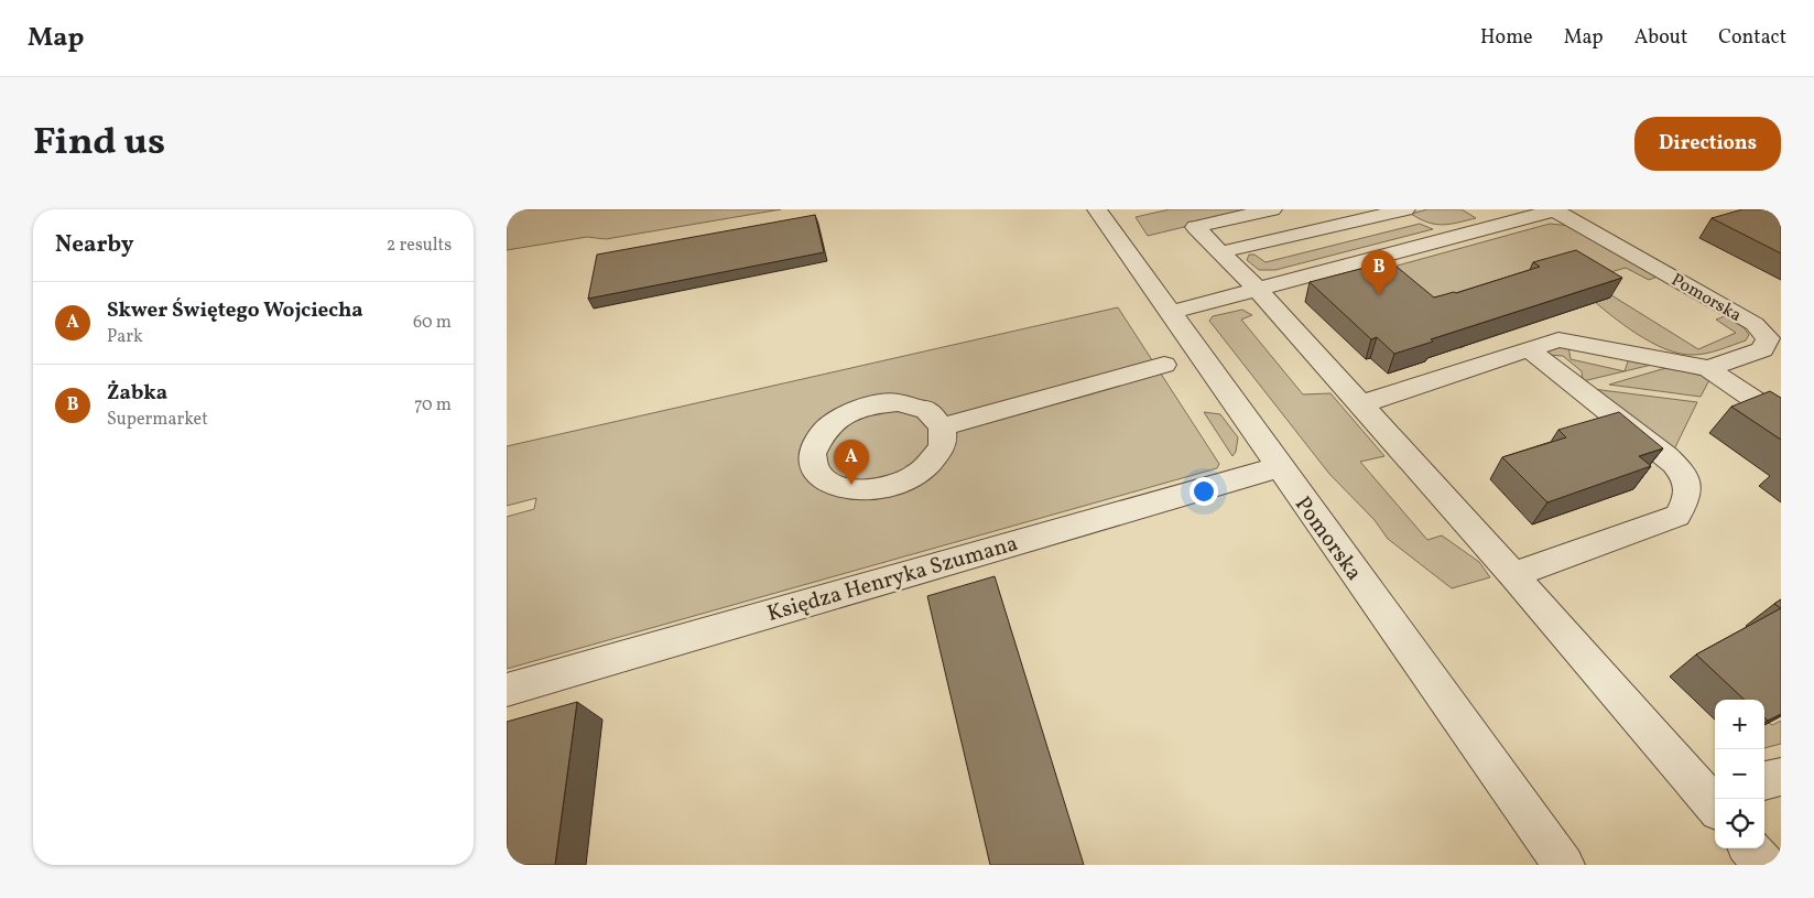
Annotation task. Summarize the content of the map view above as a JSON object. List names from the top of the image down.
{
  "streets": {
    "street": ["Pomorska", "Księdza Henryka Szumana"]
  },
  "crossings": [
    ["Pomorska", "Księdza Henryka Szumana"]
  ],
  "page": {
    "header": "Map",
    "nav": [
      "Home",
      "Map",
      "About",
      "Contact"
    ],
    "title": "Find us",
    "buttons": "Directions",
    "heading": ["Nearby", "2 results"],
    "pins": ["B", "A"],
    "list": [
      {
        "mark": "A",
        "name": "Skwer Świętego Wojciecha",
        "note": "Park",
        "value": "60 m"
      },
      {
        "mark": "B",
        "name": "Żabka",
        "note": "Supermarket",
        "value": "70 m"
      }
    ],
    "map_buttons": ["+", "−"]
  }
}
